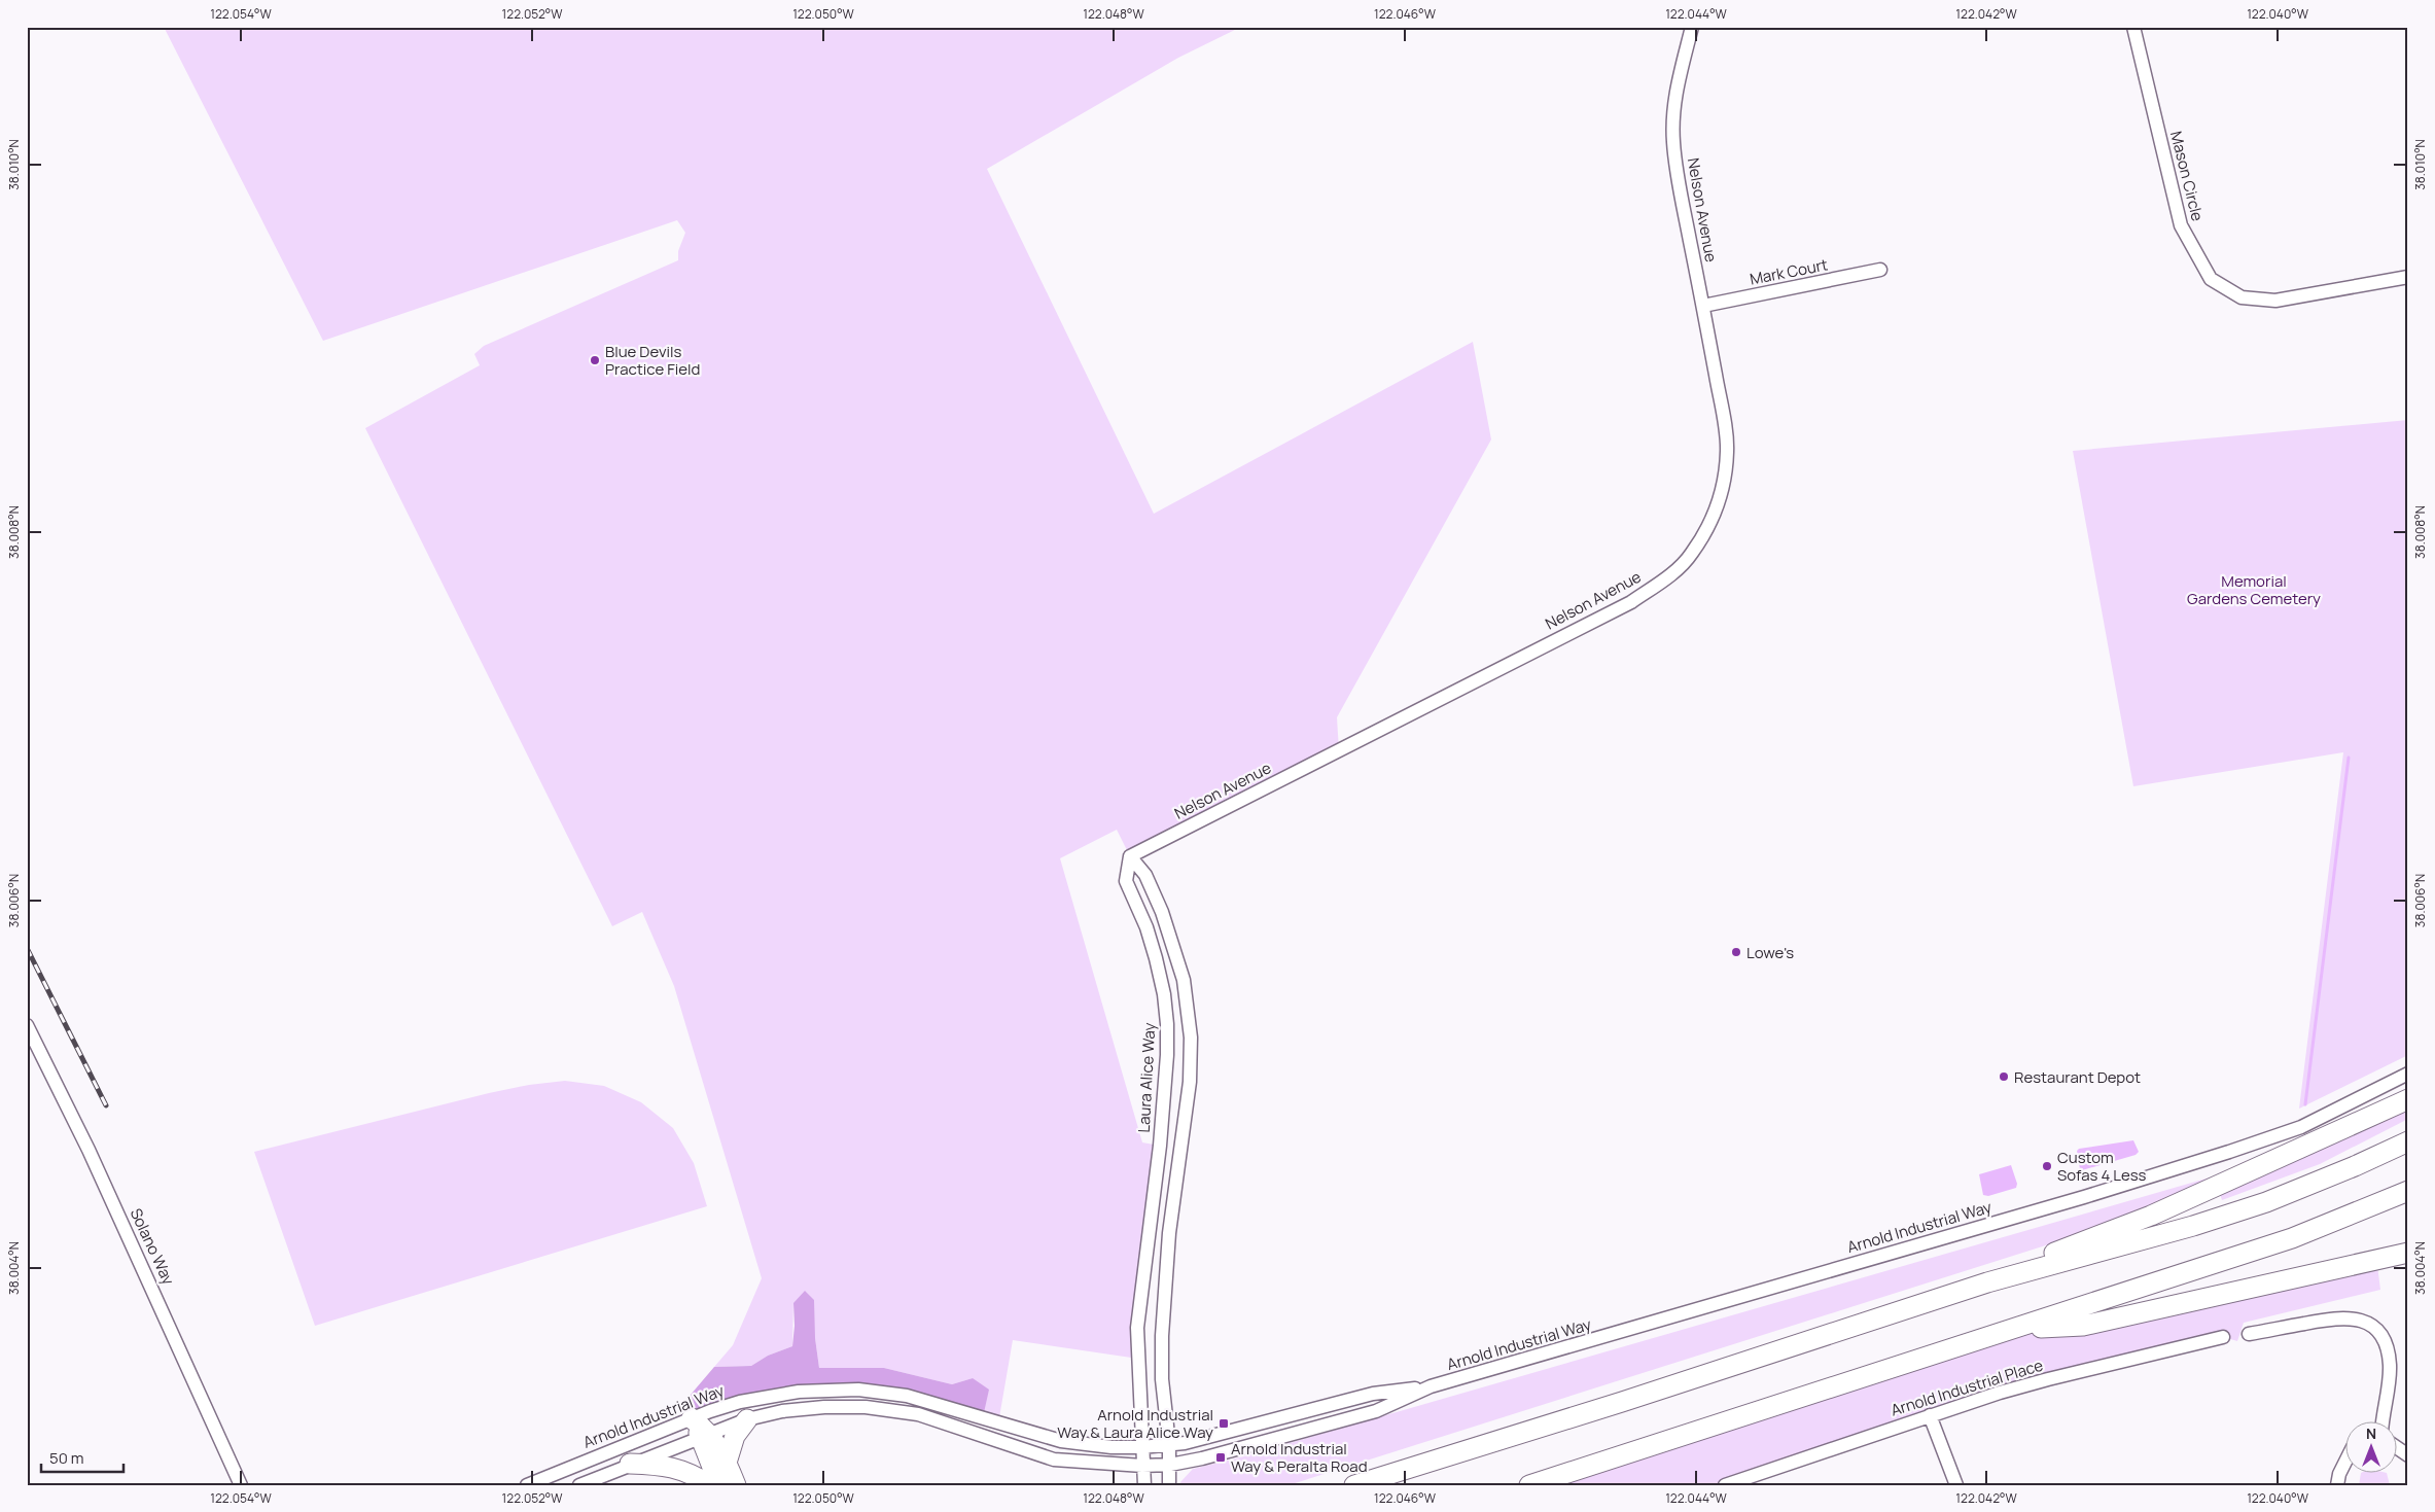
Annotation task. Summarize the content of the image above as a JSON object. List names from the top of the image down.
{
  "streets": {
    "street": [
      "Mason Circle",
      "Nelson Avenue",
      "Mark Court",
      "Laura Alice Way",
      "Arnold Industrial Way",
      "Solano Way",
      "Arnold Industrial Place"
    ]
  },
  "crossings": [
    ["Nelson Avenue", "Mark Court"],
    ["Nelson Avenue", "Laura Alice Way"],
    ["Laura Alice Way", "Arnold Industrial Way"]
  ],
  "parks": ["Memorial Gardens Cemetery"],
  "places": {
    "other": [
      "Blue Devils Practice Field",
      "Lowe's",
      "Restaurant Depot",
      "Custom Sofas 4 Less"
    ],
    "transit": ["Arnold Industrial Way & Laura Alice Way", "Arnold Industrial Way & Peralta Road"]
  },
  "scale_bar": "50 m",
  "north": "top",
  "coordinates": [
    "122.054°W",
    "122.052°W",
    "122.050°W",
    "122.048°W",
    "122.046°W",
    "122.044°W",
    "122.042°W",
    "122.040°W",
    "38.010°N",
    "38.008°N",
    "38.006°N",
    "38.004°N"
  ]
}
